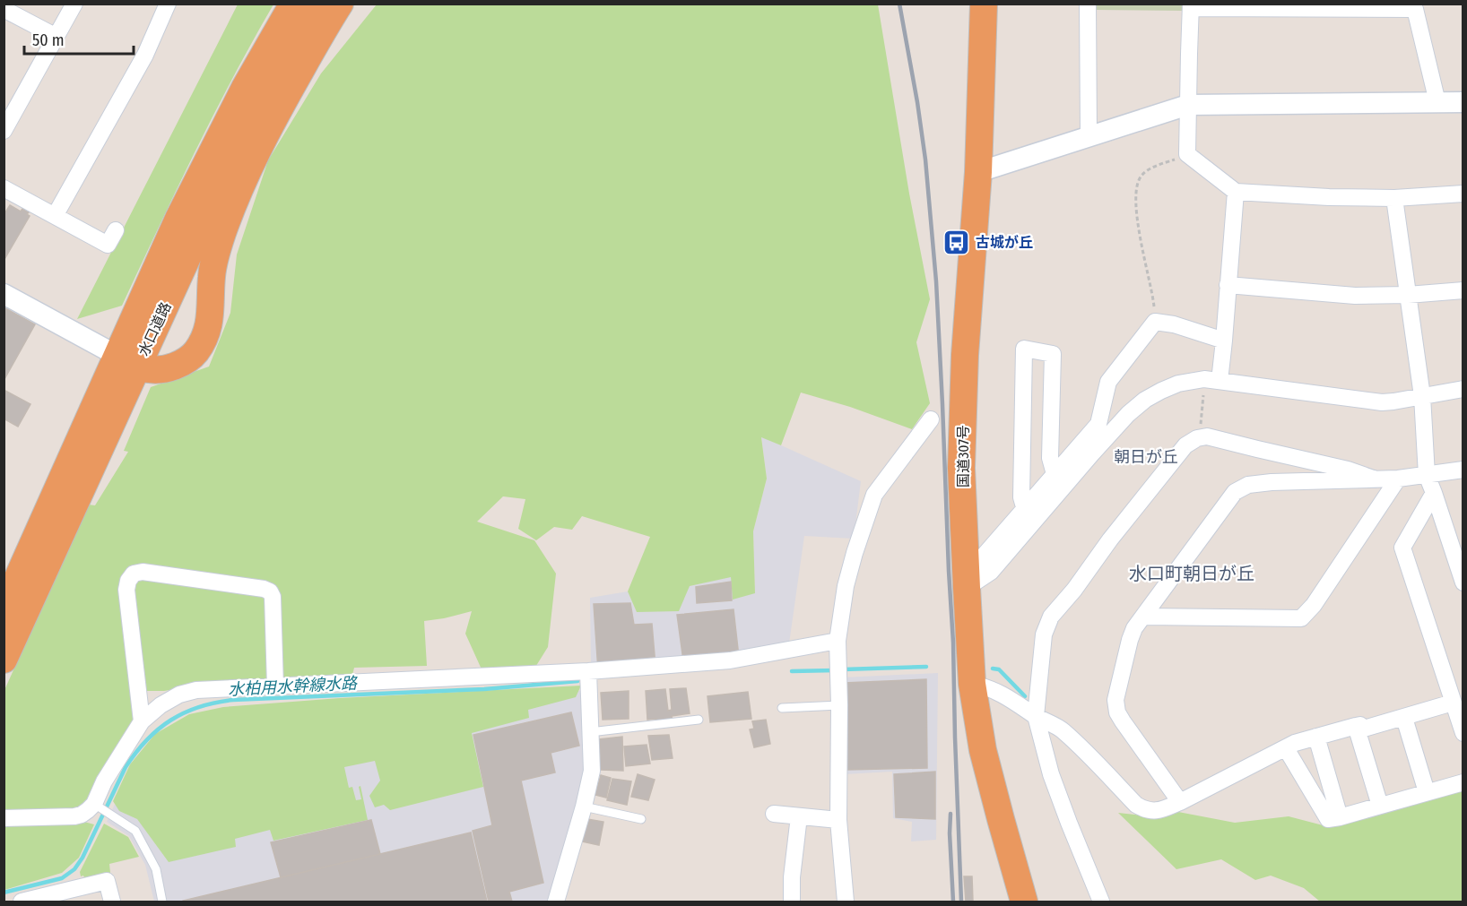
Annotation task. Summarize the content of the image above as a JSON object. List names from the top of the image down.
{
  "streets": {
    "highway": ["水口道路", "国道307号"]
  },
  "districts": ["朝日が丘", "水口町朝日が丘"],
  "water": ["水柏用水幹線水路"],
  "places": {
    "bus stop": ["古城が丘"]
  },
  "scale_bar": "50 m"
}
